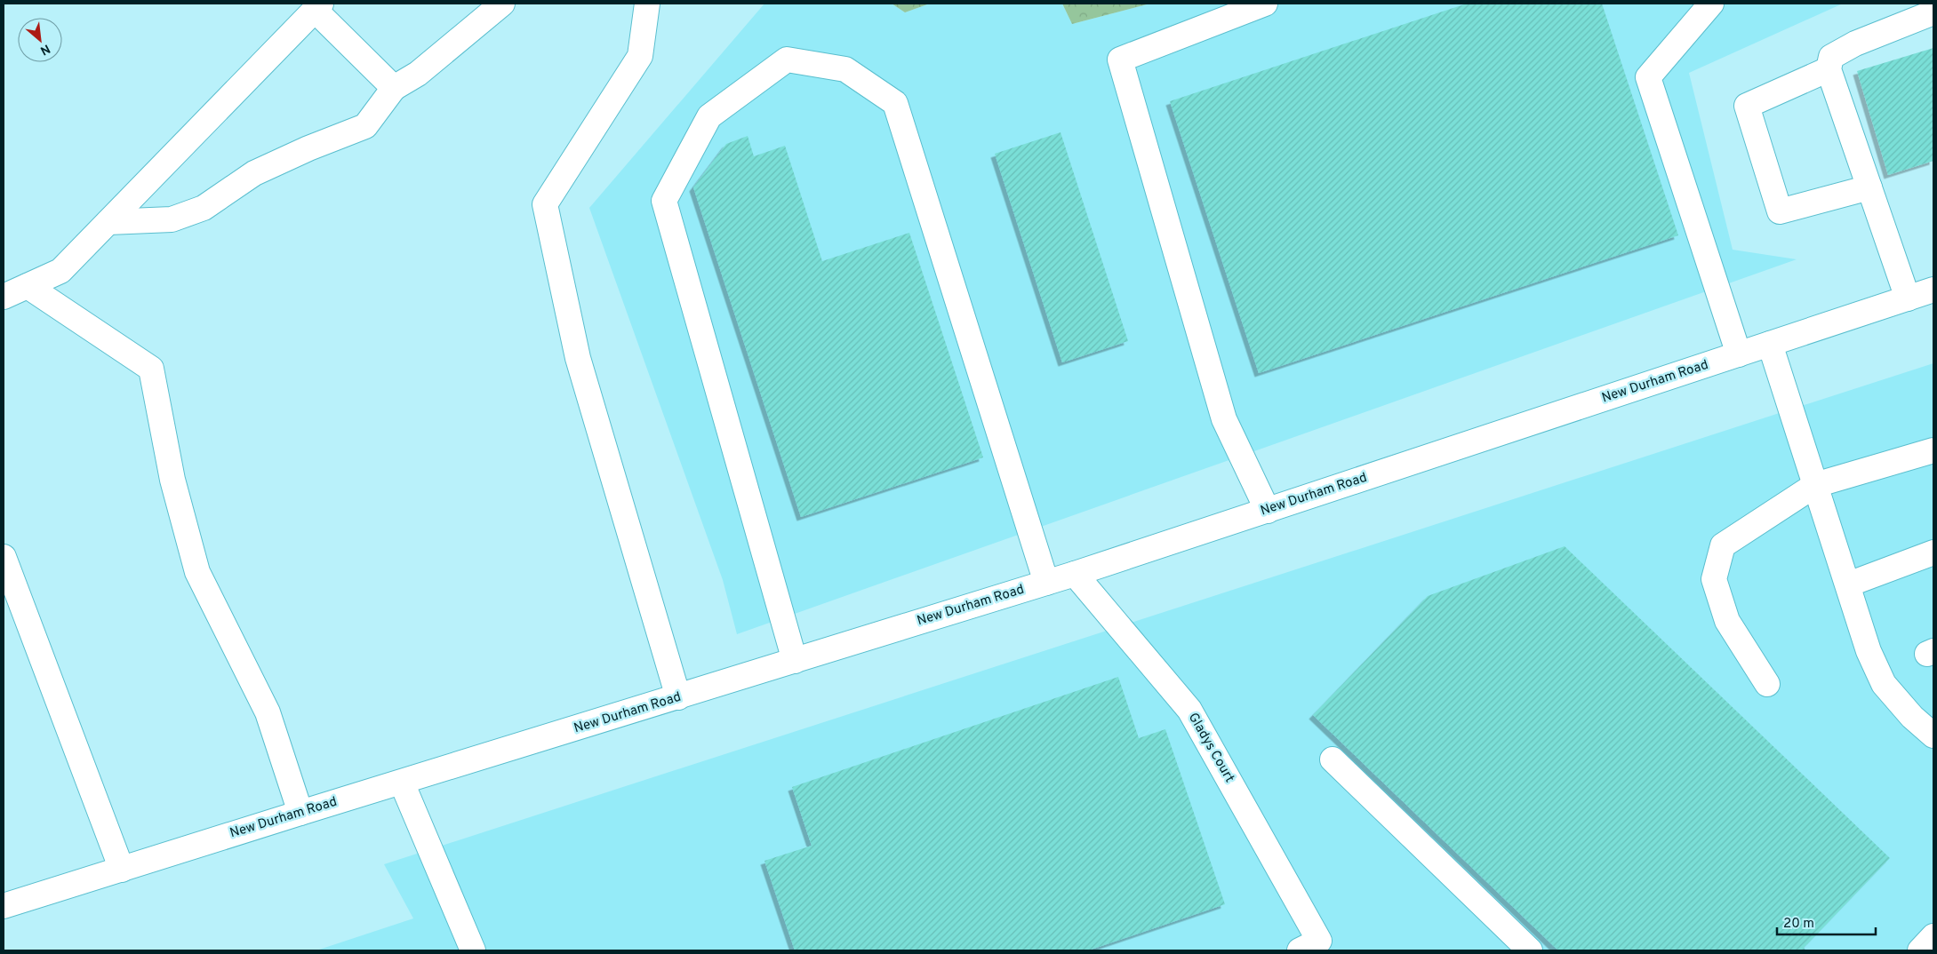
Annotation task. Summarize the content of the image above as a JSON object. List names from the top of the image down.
{
  "streets": {
    "main road": ["New Durham Road", "Gladys Court"]
  },
  "crossings": [
    ["New Durham Road", "Gladys Court"]
  ],
  "scale_bar": "20 m",
  "north": "bottom right"
}
